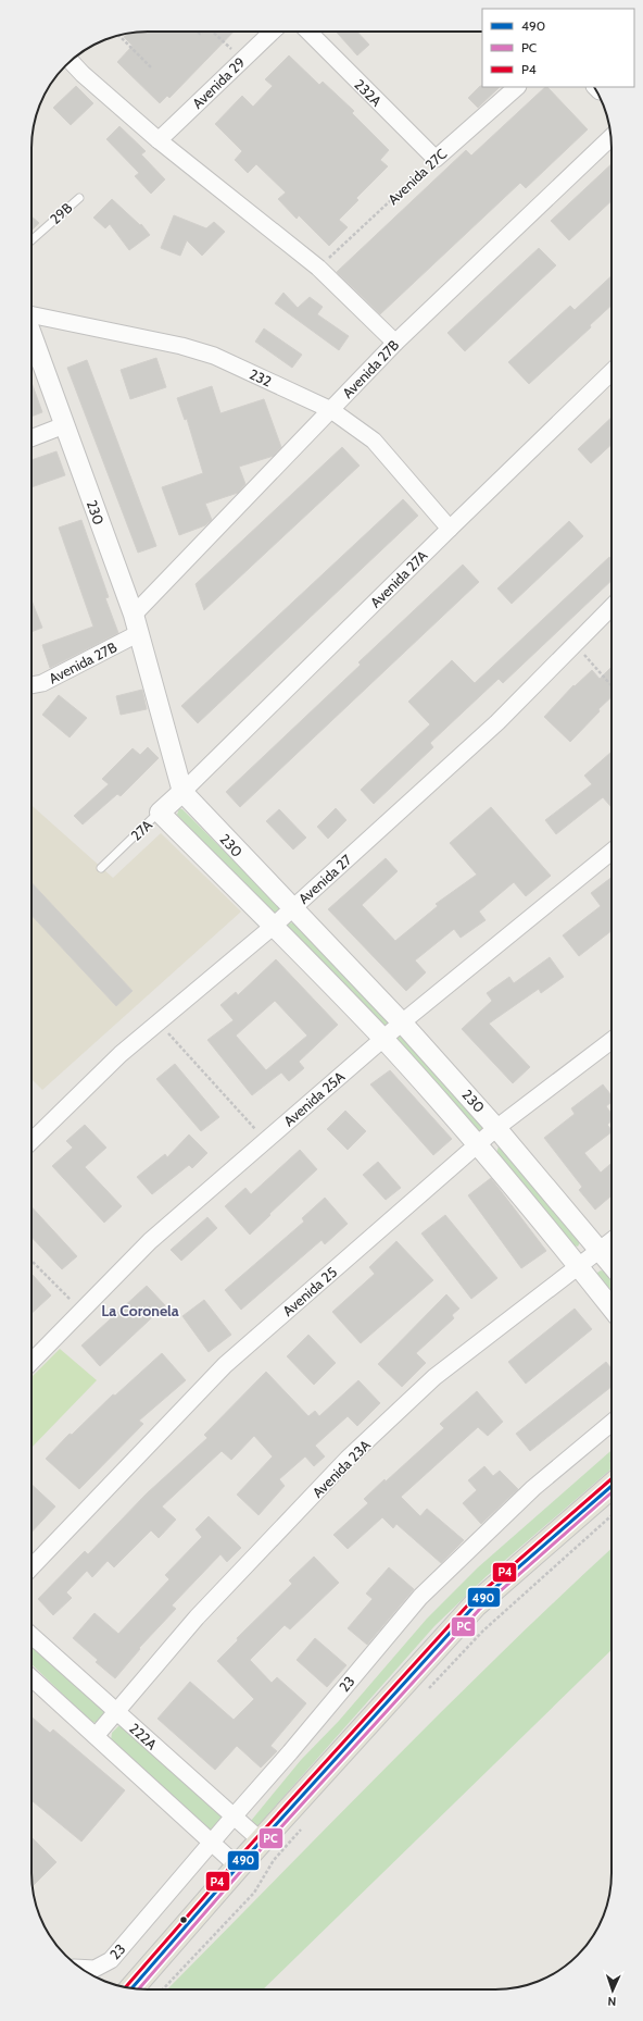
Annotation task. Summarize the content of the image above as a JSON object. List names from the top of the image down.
{
  "streets": {
    "street": [
      "Avenida 29",
      "232A",
      "Avenida 27C",
      "Avenida 27B",
      "232",
      "230",
      "Avenida 27A",
      "27A",
      "Avenida 27",
      "Avenida 25A",
      "Avenida 25",
      "Avenida 23A",
      "23",
      "222A"
    ],
    "lane": ["29B"]
  },
  "crossings": [
    ["232A", "Avenida 27C"],
    ["Avenida 27B", "232"],
    ["Avenida 27B", "230"],
    ["232", "Avenida 27A"],
    ["230", "Avenida 27A"],
    ["230", "27A"],
    ["230", "Avenida 27"],
    ["230", "Avenida 25A"],
    ["230", "Avenida 25"],
    ["230", "Avenida 23A"],
    ["Avenida 27A", "27A"],
    ["Avenida 23A", "222A"],
    ["23", "222A"]
  ],
  "districts": ["La Coronela"],
  "lines": ["transit line P4", "transit line 490", "transit line PC"],
  "legend": ["490", "PC", "P4"],
  "north": "bottom"
}
